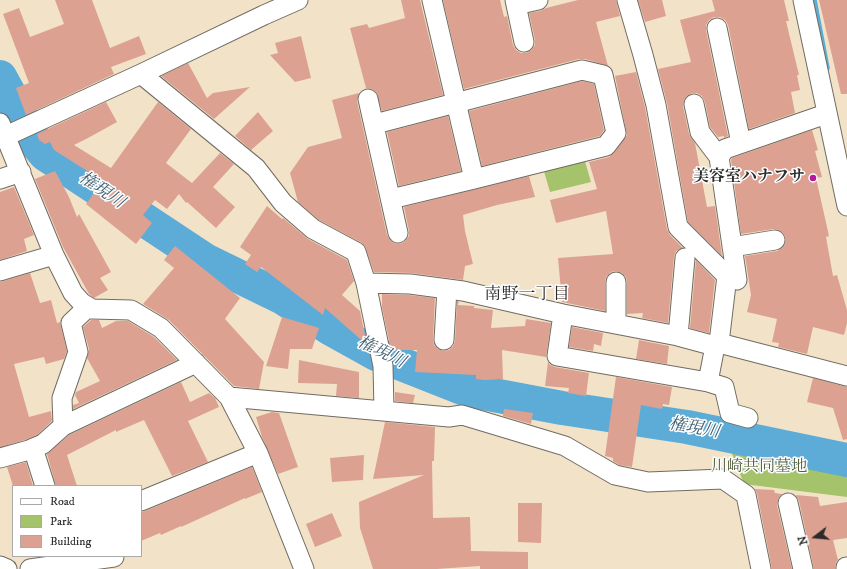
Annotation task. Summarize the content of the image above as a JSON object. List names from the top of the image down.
{
  "districts": ["南野一丁目"],
  "water": ["権現川"],
  "parks": ["川崎共同墓地"],
  "places": ["美容室ハナフサ"],
  "legend": ["Road", "Park", "Building"],
  "north": "left"
}
